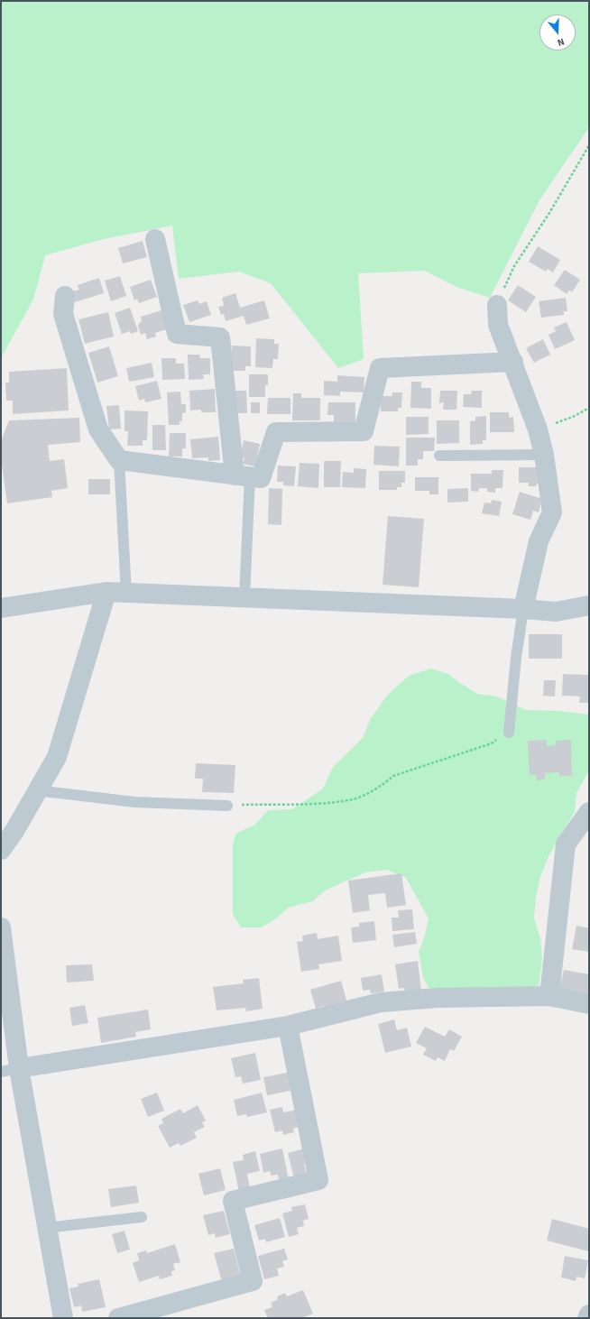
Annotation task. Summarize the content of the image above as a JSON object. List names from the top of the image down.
{
  "north": "bottom"
}
